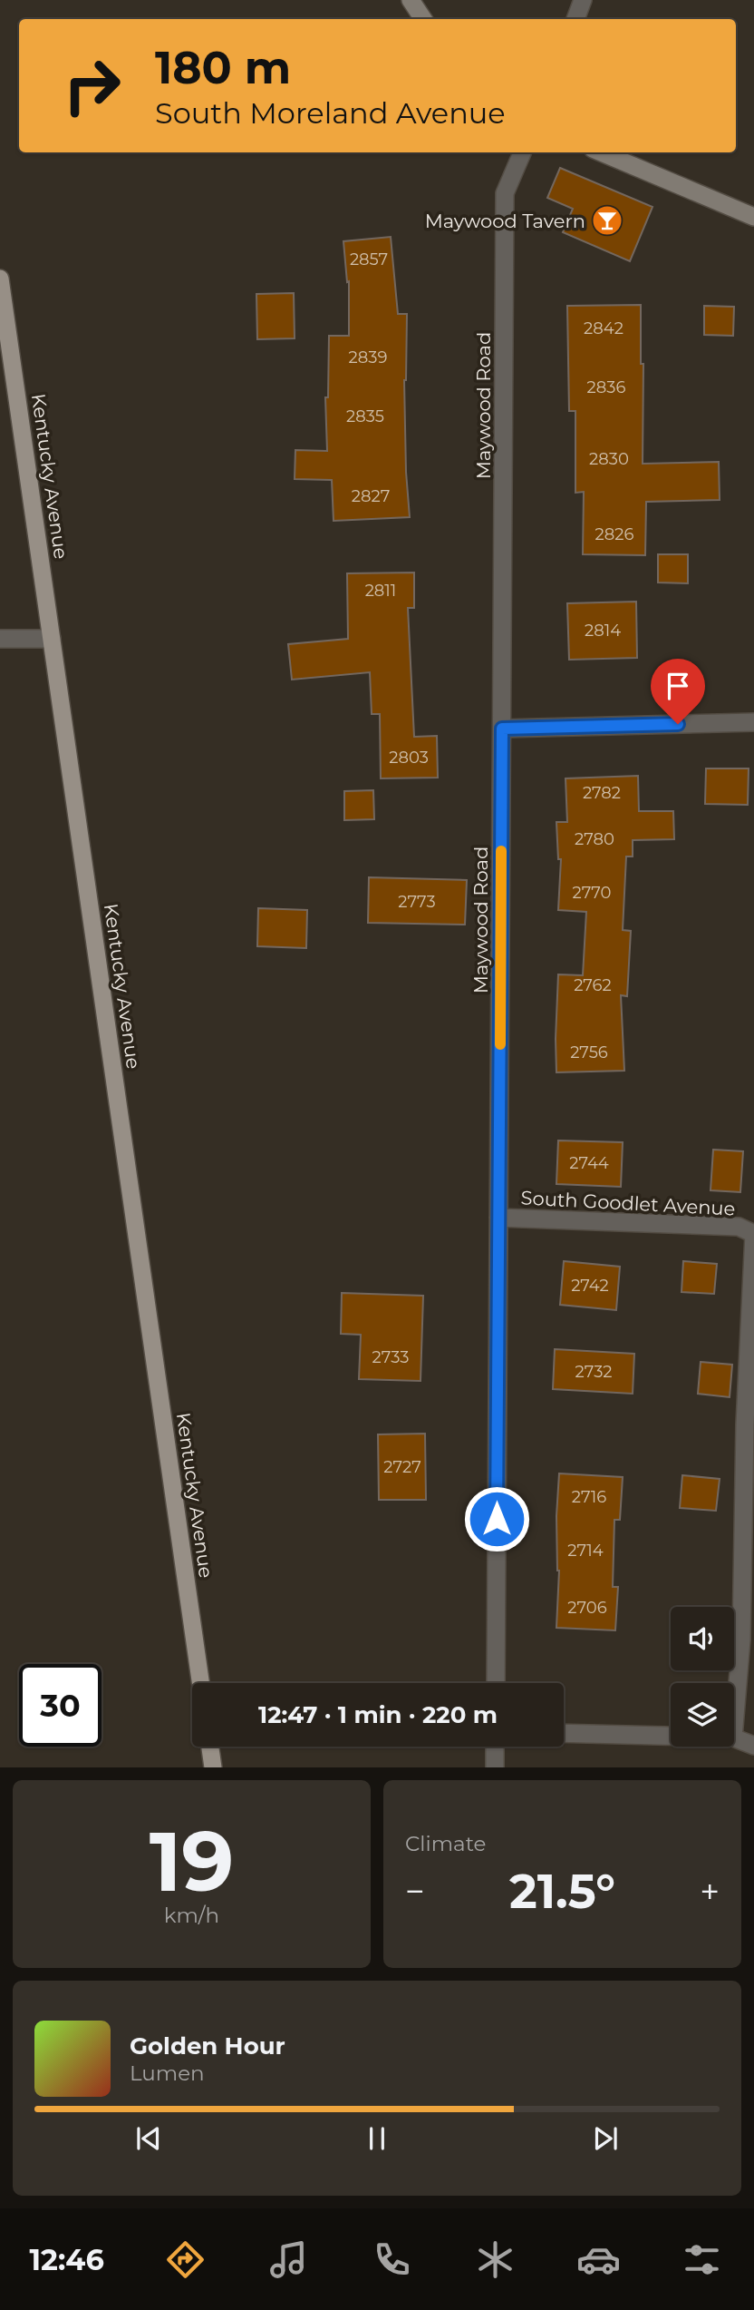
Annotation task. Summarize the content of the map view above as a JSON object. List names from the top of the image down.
{
  "streets": {
    "main road": ["Kentucky Avenue"],
    "street": ["Maywood Road", "South Goodlet Avenue"]
  },
  "crossings": [
    ["Maywood Road", "South Goodlet Avenue"]
  ],
  "places": {
    "bar": ["Maywood Tavern"]
  },
  "house_numbers": [
    "2857",
    "2842",
    "2839",
    "2836",
    "2835",
    "2830",
    "2827",
    "2826",
    "2811",
    "2814",
    "2803",
    "2782",
    "2780",
    "2770",
    "2773",
    "2762",
    "2756",
    "2744",
    "2742",
    "2733",
    "2732",
    "2727",
    "2716",
    "2714",
    "2706"
  ],
  "page": {
    "turn": ["180 m", "South Moreland Avenue"],
    "limit": "30",
    "trip": "12:47 · 1 min · 220 m",
    "tile": [
      ["19", "km/h"],
      "Climate"
    ],
    "heat": ["−", "21.5°", "+"],
    "song": ["Golden Hour", "Lumen"],
    "tabs": "12:46"
  }
}
